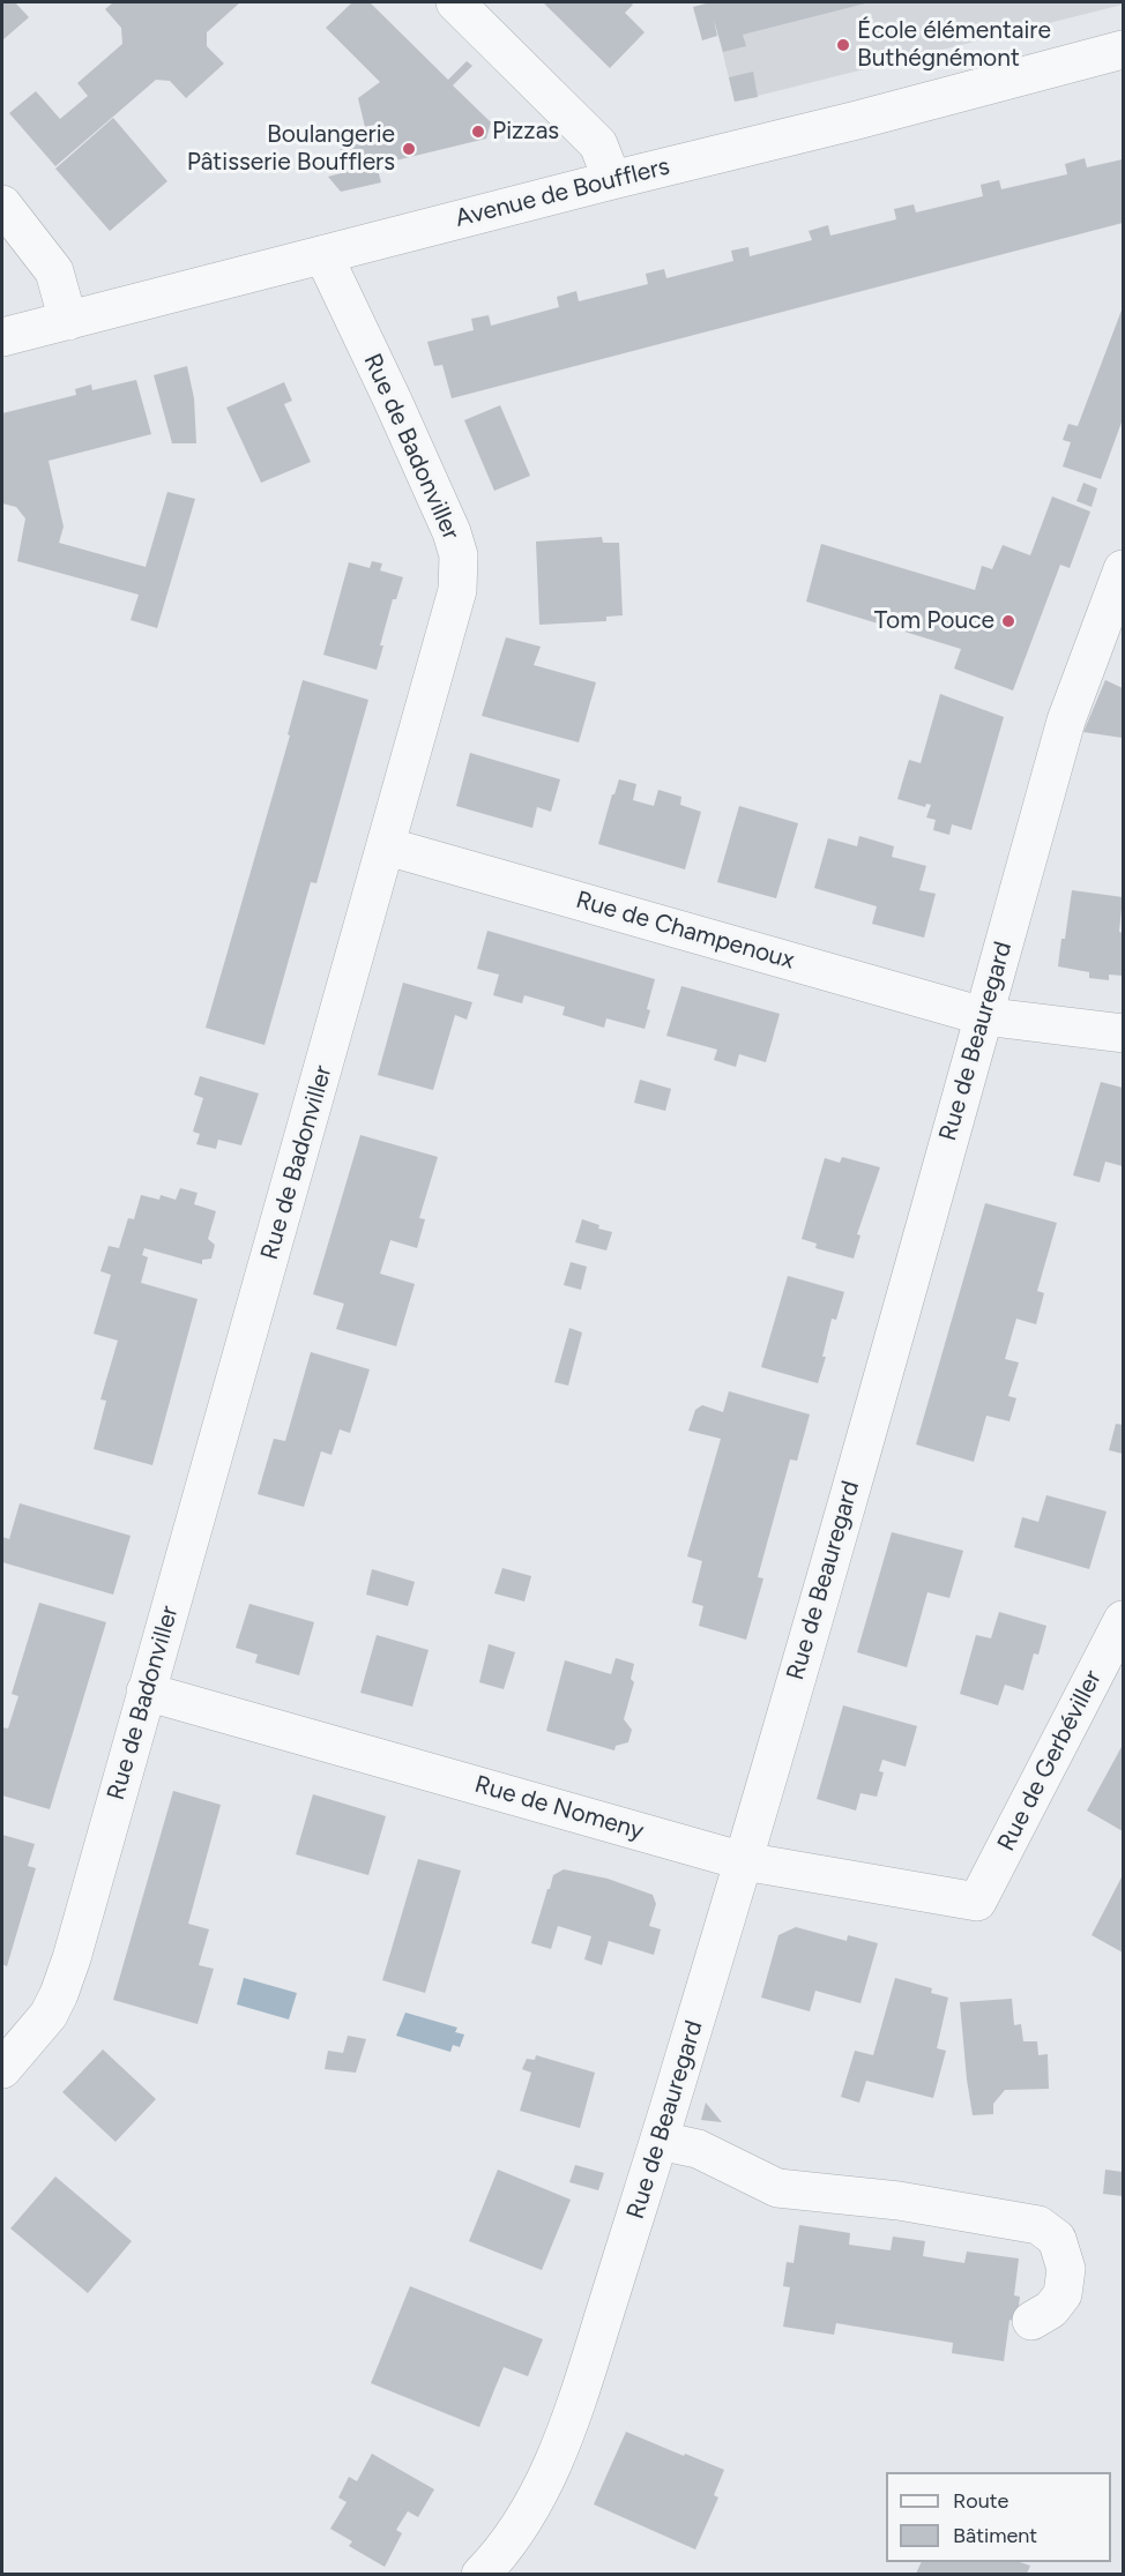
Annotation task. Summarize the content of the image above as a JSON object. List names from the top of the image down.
{
  "streets": {
    "street": [
      "Avenue de Boufflers",
      "Rue de Badonviller",
      "Rue de Champenoux",
      "Rue de Beauregard",
      "Rue de Gerbéviller",
      "Rue de Nomeny"
    ]
  },
  "crossings": [
    ["Avenue de Boufflers", "Rue de Badonviller"],
    ["Rue de Badonviller", "Rue de Champenoux"],
    ["Rue de Badonviller", "Rue de Nomeny"],
    ["Rue de Champenoux", "Rue de Beauregard"],
    ["Rue de Beauregard", "Rue de Nomeny"],
    ["Rue de Gerbéviller", "Rue de Nomeny"]
  ],
  "places": [
    "École élémentaire Buthégnémont",
    "Pizzas",
    "Boulangerie Pâtisserie Boufflers",
    "Tom Pouce"
  ],
  "legend": ["Route", "Bâtiment"]
}
